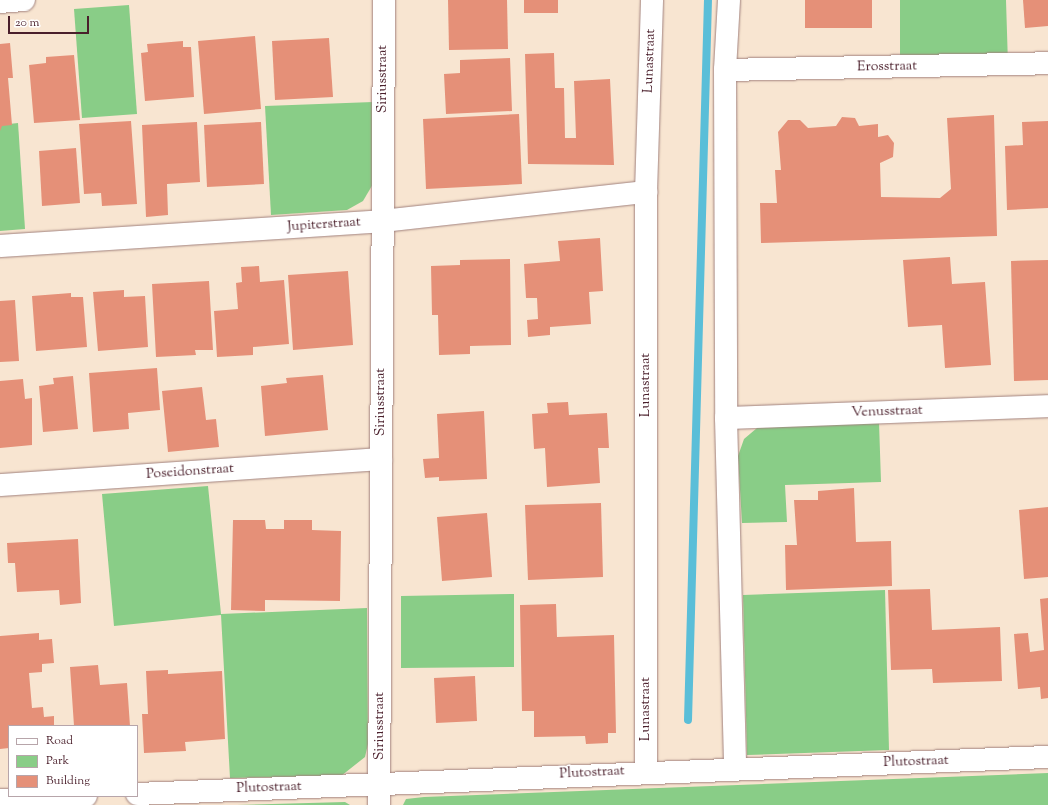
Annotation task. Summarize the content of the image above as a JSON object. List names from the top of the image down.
{
  "streets": {
    "street": [
      "Lunastraat",
      "Erosstraat",
      "Siriusstraat",
      "Jupiterstraat",
      "Venusstraat",
      "Poseidonstraat",
      "Plutostraat"
    ]
  },
  "crossings": [
    ["Lunastraat", "Jupiterstraat"],
    ["Lunastraat", "Plutostraat"],
    ["Siriusstraat", "Jupiterstraat"],
    ["Siriusstraat", "Poseidonstraat"],
    ["Siriusstraat", "Plutostraat"]
  ],
  "legend": ["Road", "Park", "Building"],
  "scale_bar": "20 m"
}
